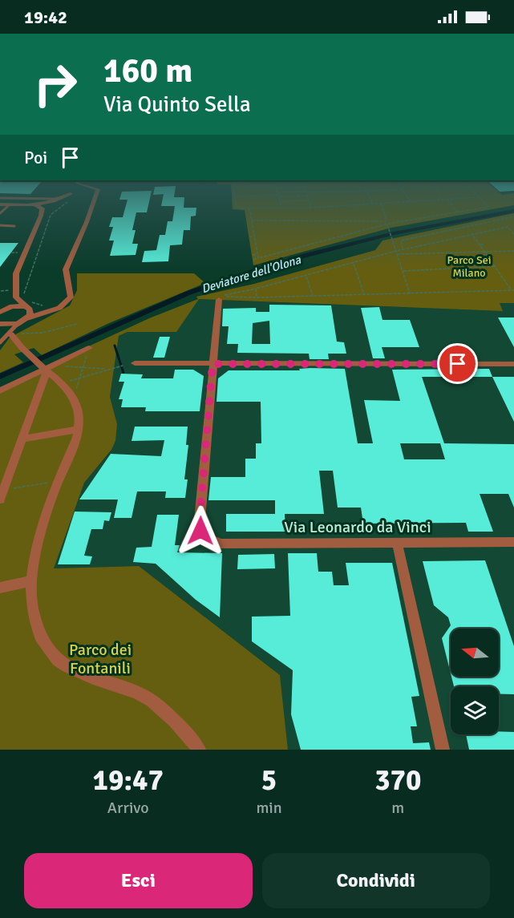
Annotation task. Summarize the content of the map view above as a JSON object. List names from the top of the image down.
{
  "streets": {
    "street": ["Via Leonardo da Vinci"]
  },
  "water": ["Deviatore dell'Olona"],
  "parks": ["Parco Sei Milano", "Parco dei Fontanili"],
  "north": "left",
  "page": {
    "status": "19:42",
    "turn": ["160 m", "Via Quinto Sella"],
    "then": "Poi",
    "eta": [
      "19:47",
      "Arrivo",
      "5",
      "min",
      "370",
      "m"
    ],
    "buttons": ["Esci", "Condividi"]
  }
}
